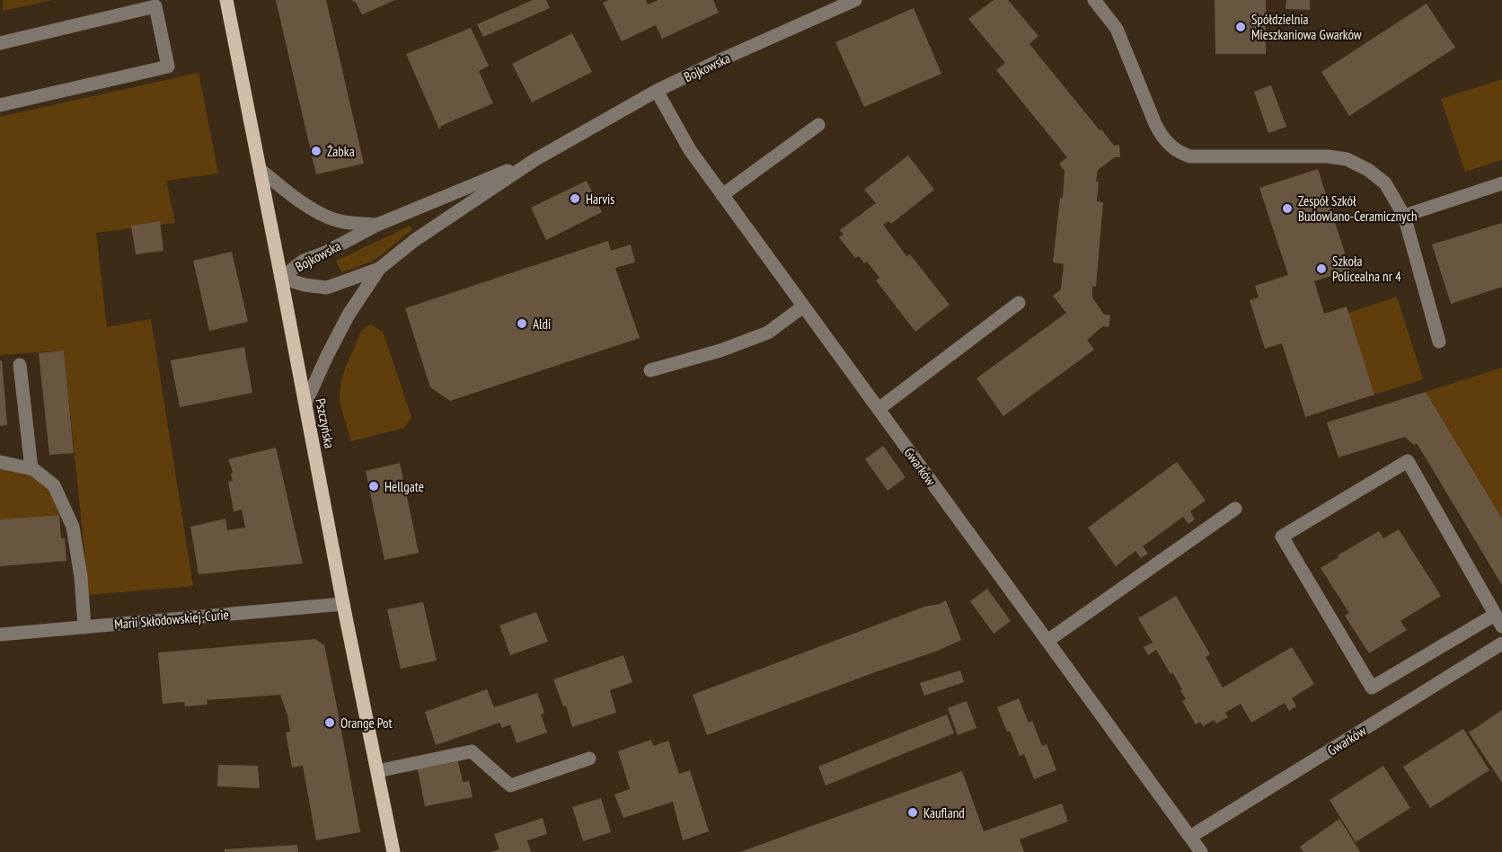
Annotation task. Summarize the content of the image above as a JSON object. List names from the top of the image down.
{
  "streets": {
    "main road": ["Pszczyńska"],
    "street": ["Bojkowska", "Gwarków", "Marii Skłodowskiej-Curie"]
  },
  "crossings": [
    ["Bojkowska", "Pszczyńska"],
    ["Bojkowska", "Gwarków"],
    ["Pszczyńska", "Marii Skłodowskiej-Curie"]
  ],
  "places": [
    "Spółdzielnia Mieszkaniowa Gwarków",
    "Żabka",
    "Harvis",
    "Zespół Szkół Budowlano-Ceramicznych",
    "Szkoła Policealna nr 4",
    "Aldi",
    "Hellgate",
    "Orange Pot",
    "Kaufland"
  ]
}
